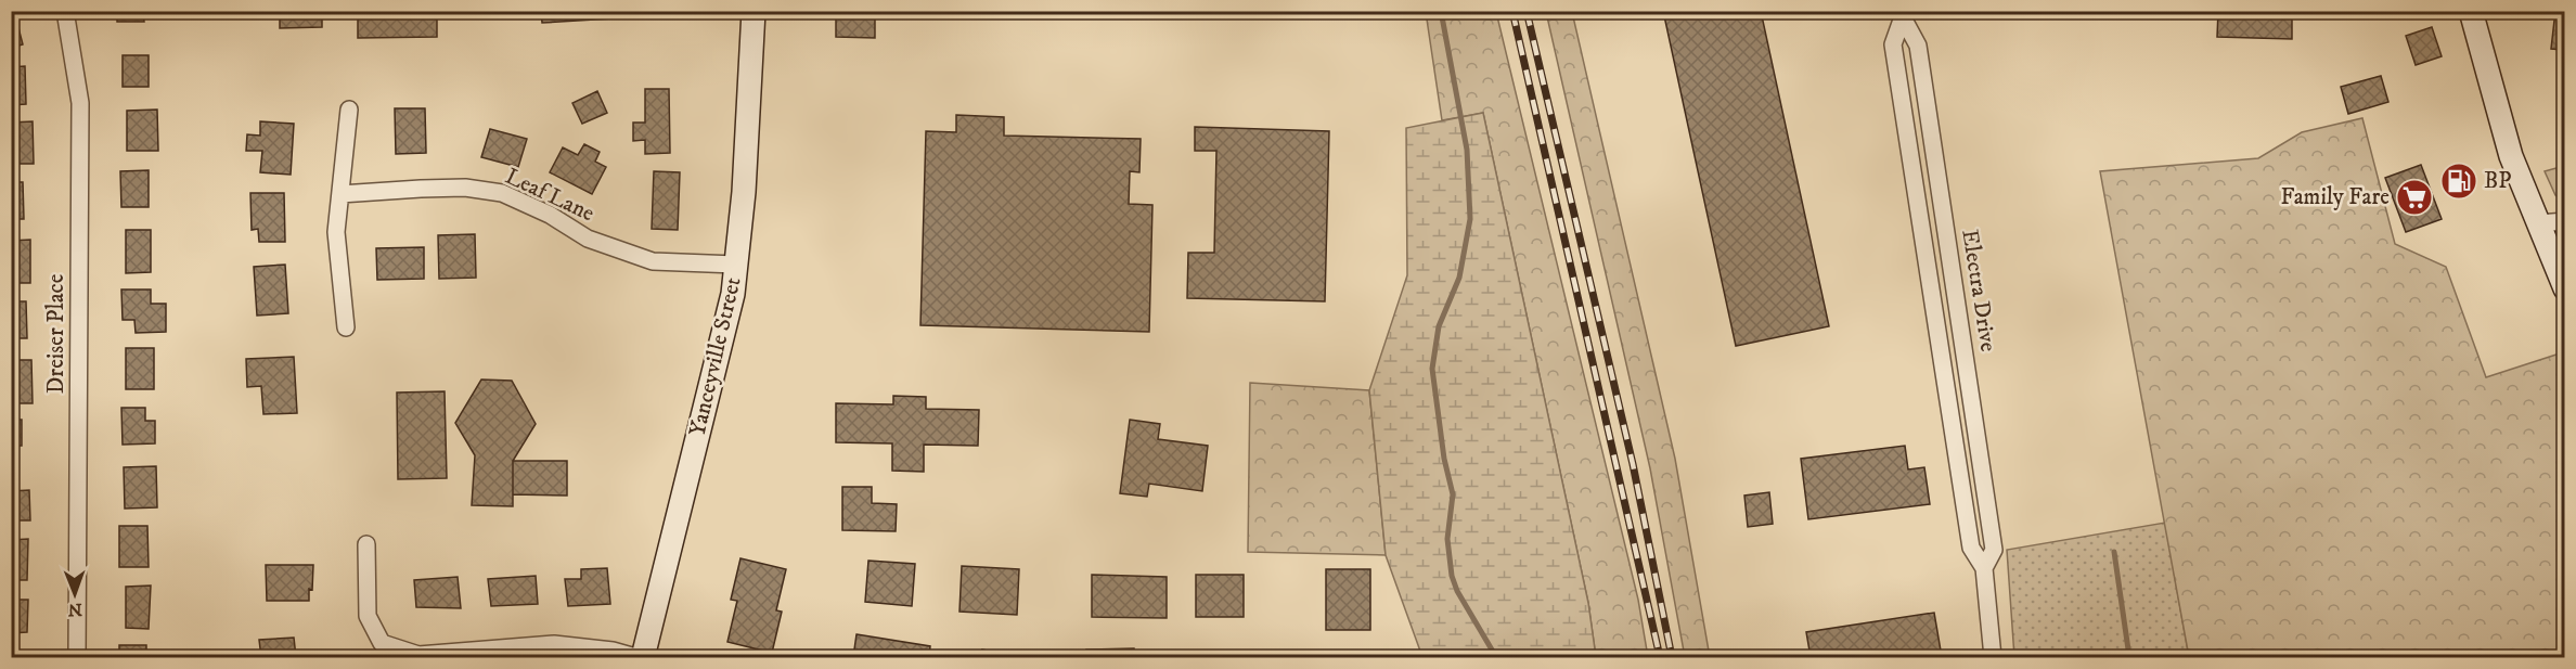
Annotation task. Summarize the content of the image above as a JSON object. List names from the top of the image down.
{
  "streets": {
    "main road": ["Yanceyville Street"],
    "street": ["Leaf Lane", "Electra Drive", "Dreiser Place"]
  },
  "crossings": [
    ["Leaf Lane", "Yanceyville Street"]
  ],
  "places": {
    "fuel station": ["BP"],
    "supermarket": ["Family Fare"]
  },
  "north": "bottom"
}
